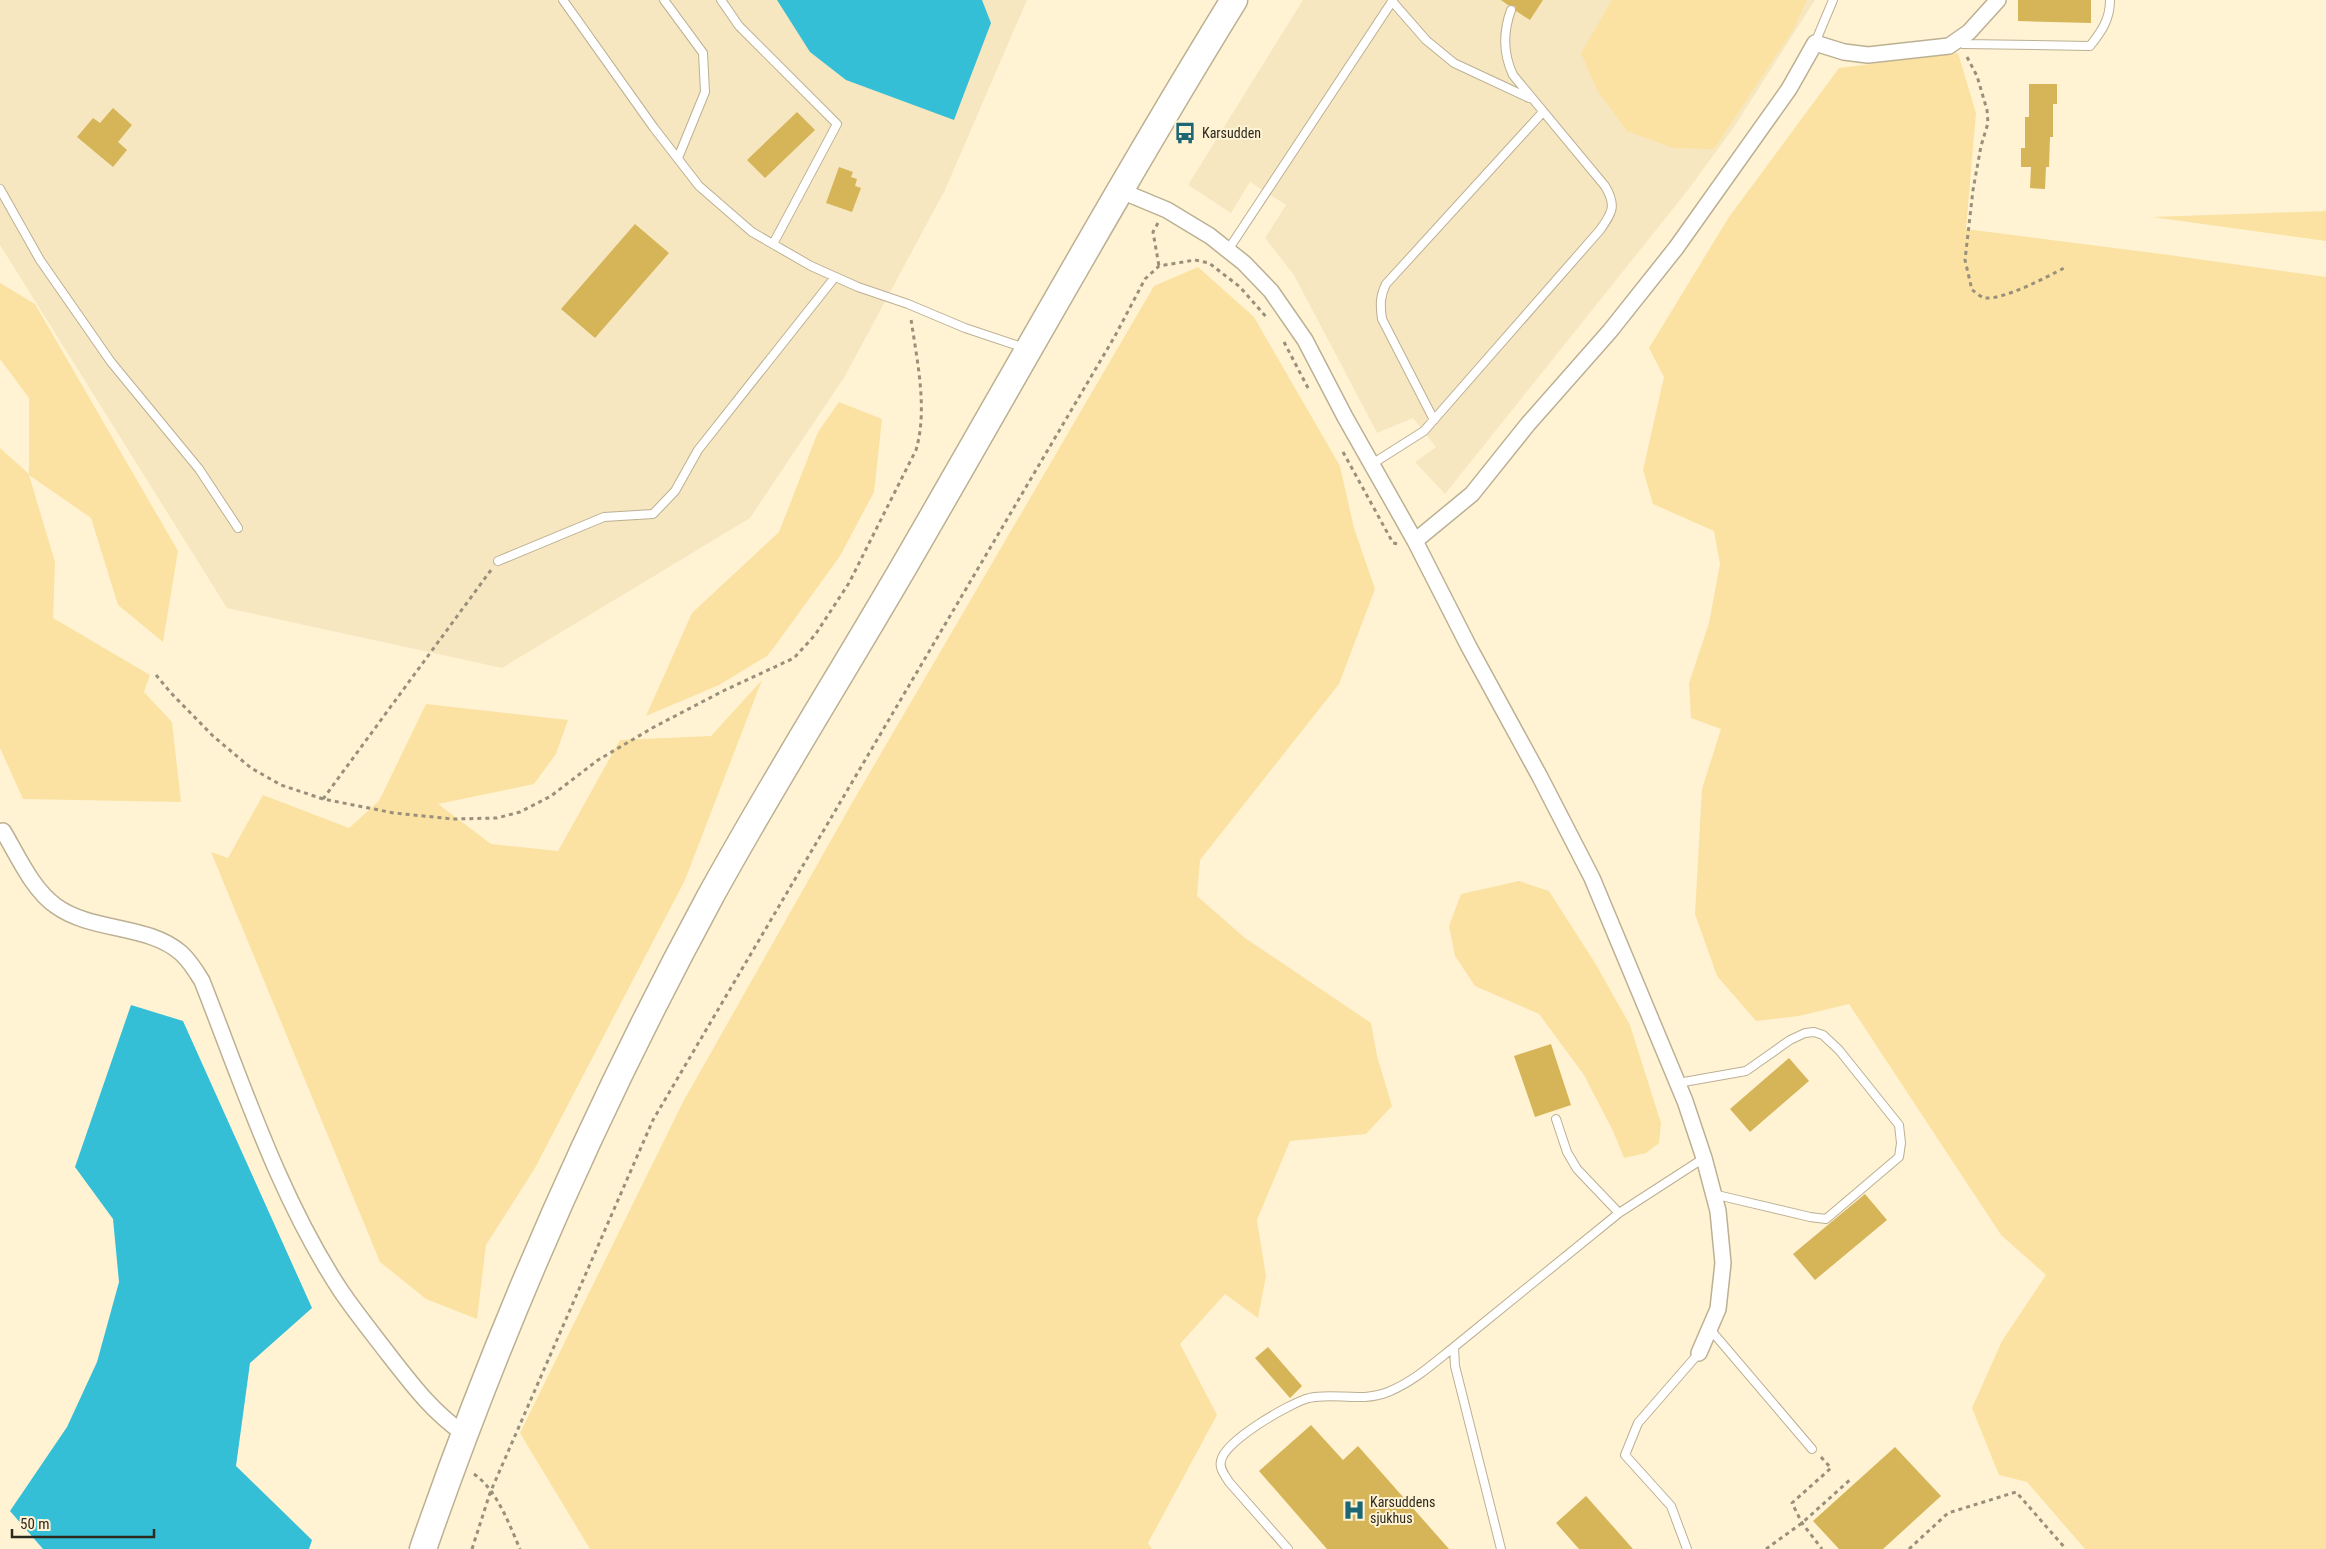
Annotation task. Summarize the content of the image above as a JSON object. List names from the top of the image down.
{
  "places": {
    "bus stop": ["Karsudden"],
    "hospital": ["Karsuddens sjukhus"]
  },
  "scale_bar": "50 m"
}
